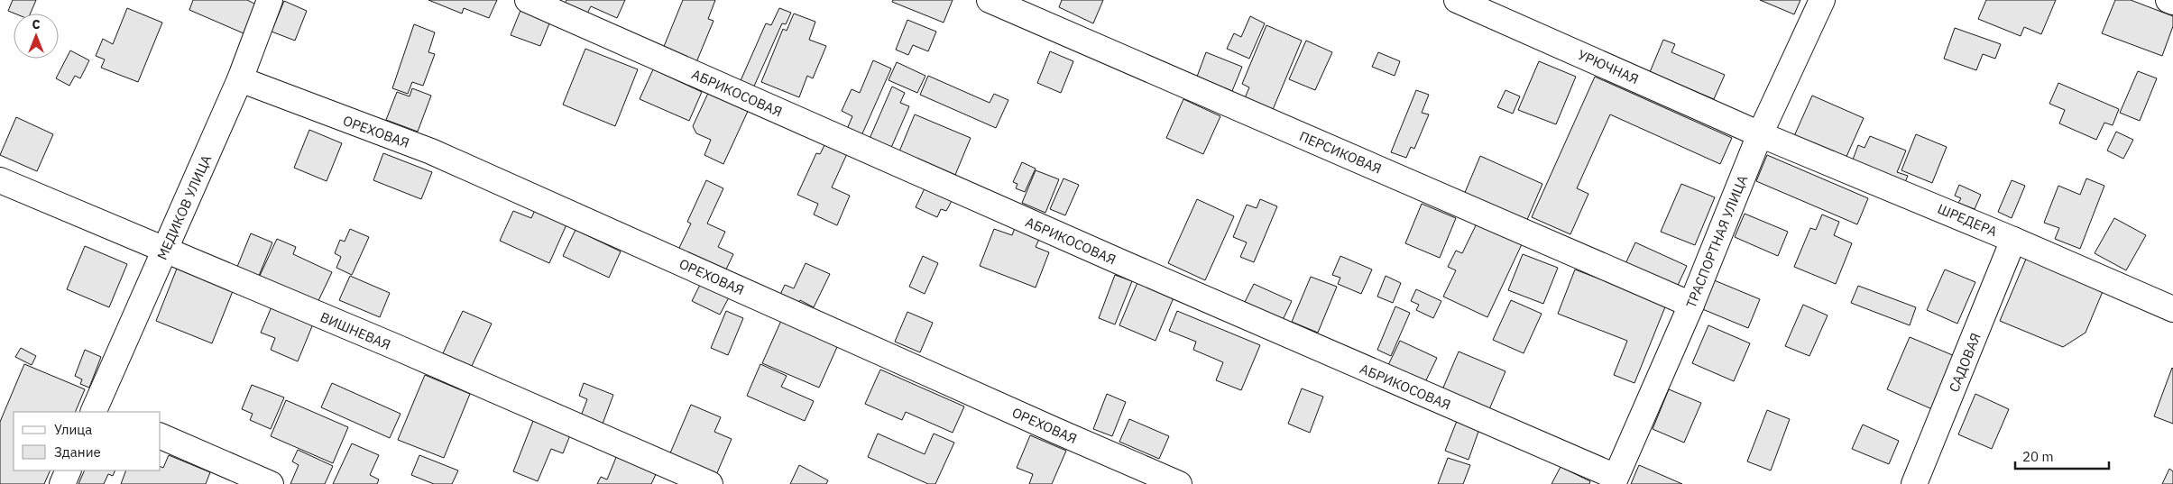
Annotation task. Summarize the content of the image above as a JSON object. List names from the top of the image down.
{
  "streets": {
    "street": [
      "УРЮЧНАЯ",
      "АБРИКОСОВАЯ",
      "ОРЕХОВАЯ",
      "ПЕРСИКОВАЯ",
      "МЕДИКОВ УЛИЦА",
      "ШРЕДЕРА",
      "ТРАСПОРТНАЯ УЛИЦА",
      "ВИШНЕВАЯ",
      "САДОВАЯ"
    ]
  },
  "crossings": [
    ["УРЮЧНАЯ", "ШРЕДЕРА"],
    ["УРЮЧНАЯ", "ТРАСПОРТНАЯ УЛИЦА"],
    ["АБРИКОСОВАЯ", "ТРАСПОРТНАЯ УЛИЦА"],
    ["ОРЕХОВАЯ", "МЕДИКОВ УЛИЦА"],
    ["ПЕРСИКОВАЯ", "ТРАСПОРТНАЯ УЛИЦА"],
    ["МЕДИКОВ УЛИЦА", "ВИШНЕВАЯ"],
    ["ШРЕДЕРА", "ТРАСПОРТНАЯ УЛИЦА"],
    ["ШРЕДЕРА", "САДОВАЯ"]
  ],
  "legend": ["Улица", "Здание"],
  "scale_bar": "20 m",
  "north": "top"
}
